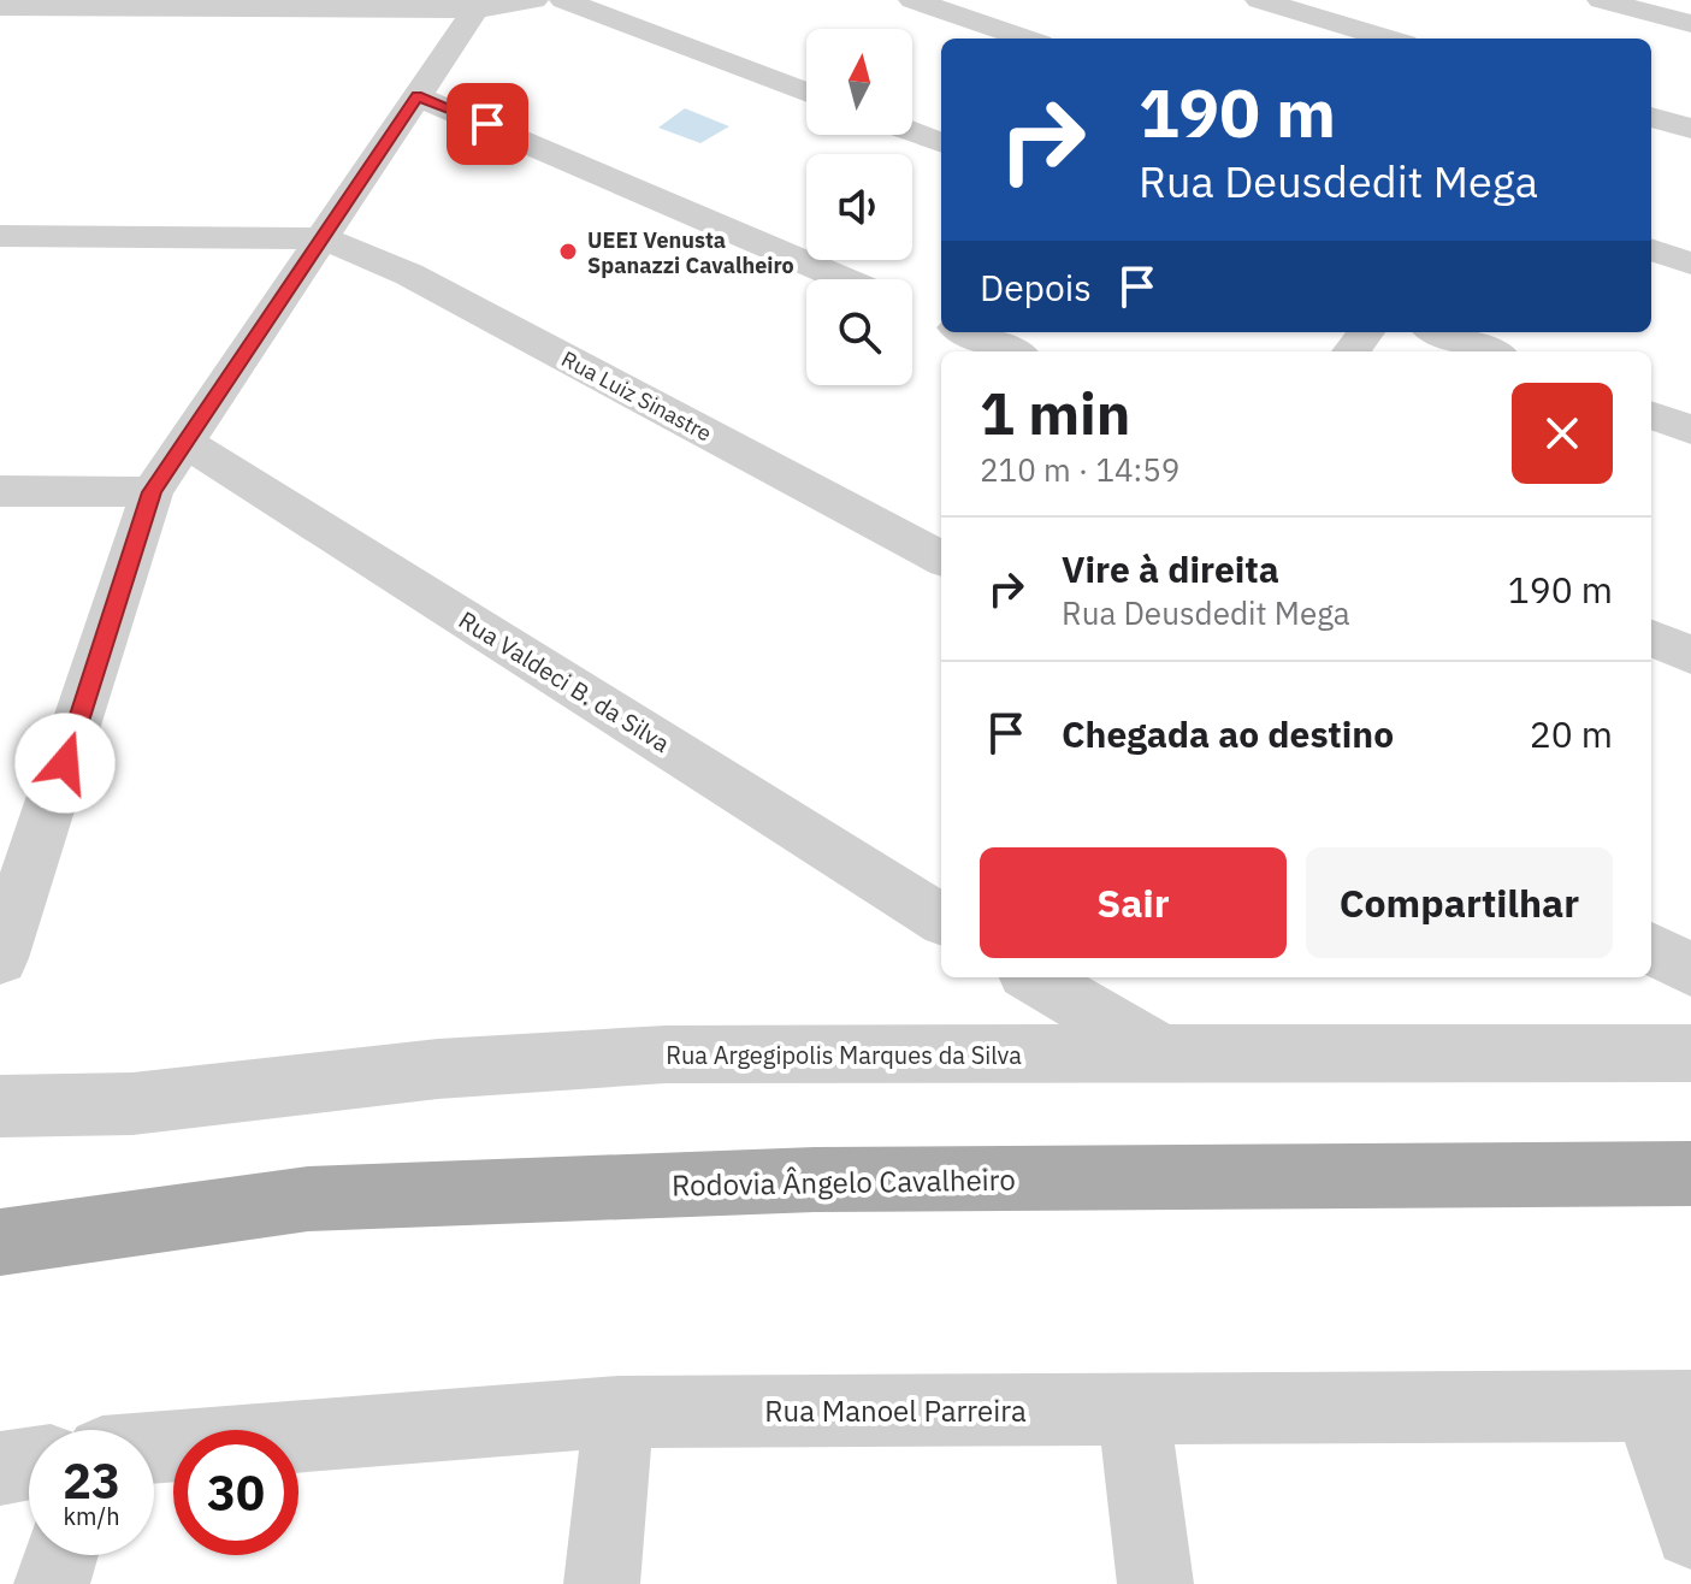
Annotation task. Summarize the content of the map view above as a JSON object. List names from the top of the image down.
{
  "streets": {
    "main road": ["Rodovia Ângelo Cavalheiro"],
    "street": [
      "Rua Luiz Sinastre",
      "Rua Valdeci B. da Silva",
      "Rua Argegipolis Marques da Silva",
      "Rua Manoel Parreira"
    ]
  },
  "places": ["UEEI Venusta Spanazzi Cavalheiro"],
  "north": "top",
  "page": {
    "turn": ["190 m", "Rua Deusdedit Mega"],
    "then": "Depois",
    "heading": ["1 min", "210 m · 14:59"],
    "list": [
      {
        "name": "Vire à direita",
        "note": "Rua Deusdedit Mega",
        "value": "190 m"
      },
      {
        "name": "Chegada ao destino",
        "value": "20 m"
      }
    ],
    "buttons": ["Sair", "Compartilhar"],
    "speed": "23 km/h",
    "limit": "30"
  }
}
